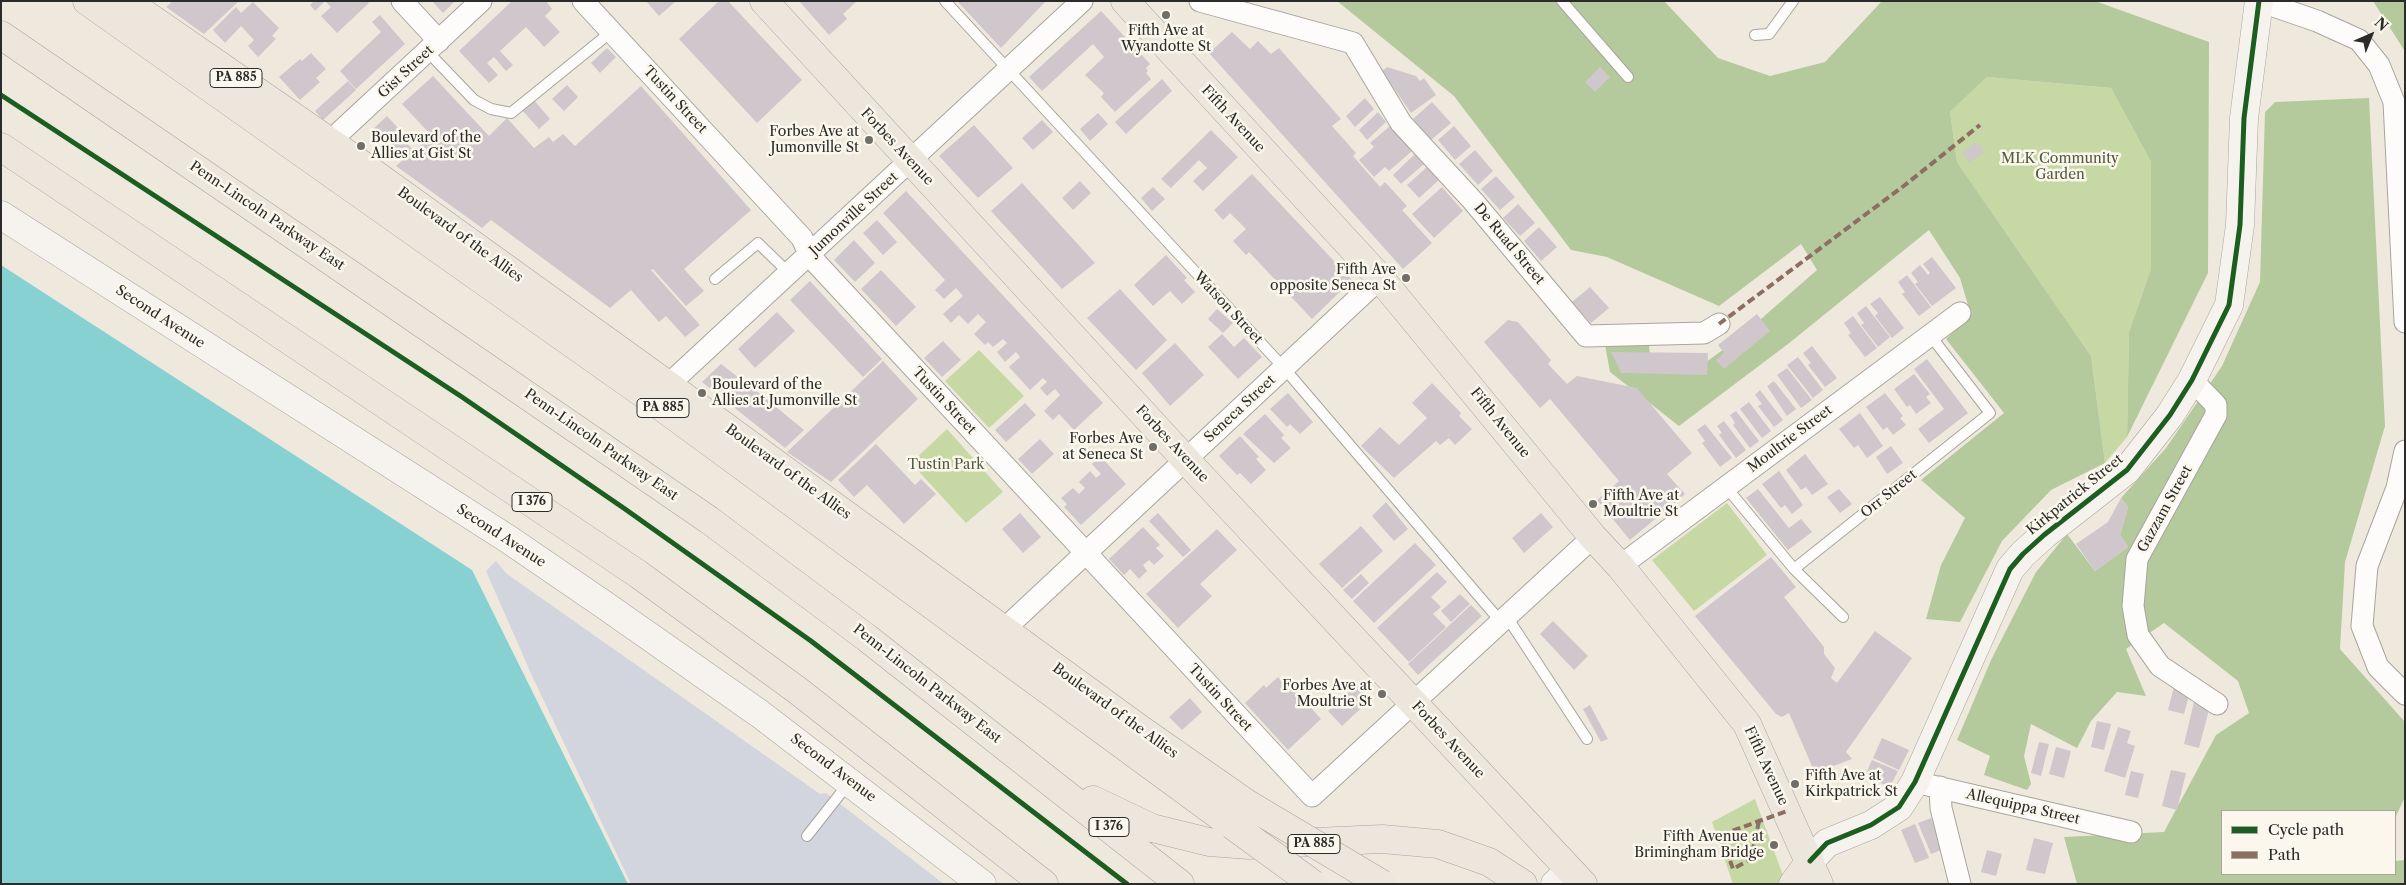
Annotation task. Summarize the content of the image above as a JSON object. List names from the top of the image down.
{
  "streets": {
    "main road": [
      "PA 885",
      "Fifth Avenue",
      "Forbes Avenue",
      "Penn-Lincoln Parkway East",
      "Boulevard of the Allies",
      "Second Avenue",
      "Kirkpatrick Street",
      "I 376"
    ],
    "street": [
      "Gist Street",
      "Tustin Street",
      "Jumonville Street",
      "De Ruad Street",
      "Seneca Street",
      "Moultrie Street",
      "Gazzam Street",
      "Allequippa Street"
    ],
    "lane": ["Watson Street", "Orr Street"]
  },
  "crossings": [
    ["Gist Street", "Boulevard of the Allies"],
    ["Tustin Street", "Forbes Avenue"],
    ["Tustin Street", "Jumonville Street"],
    ["Tustin Street", "Seneca Street"],
    ["Fifth Avenue", "Seneca Street"],
    ["Fifth Avenue", "Moultrie Street"],
    ["Fifth Avenue", "Kirkpatrick Street"],
    ["Forbes Avenue", "Jumonville Street"],
    ["Forbes Avenue", "Seneca Street"],
    ["Jumonville Street", "Boulevard of the Allies"],
    ["Jumonville Street", "Watson Street"],
    ["Watson Street", "Seneca Street"],
    ["Moultrie Street", "Orr Street"],
    ["Kirkpatrick Street", "Gazzam Street"],
    ["Kirkpatrick Street", "Allequippa Street"]
  ],
  "parks": ["MLK Community Garden", "Tustin Park"],
  "places": [
    "Fifth Ave at Wyandotte St",
    "Forbes Ave at Jumonville St",
    "Boulevard of the Allies at Gist St",
    "Fifth Ave opposite Seneca St",
    "Boulevard of the Allies at Jumonville St",
    "Forbes Ave at Seneca St",
    "Fifth Ave at Moultrie St",
    "Forbes Ave at Moultrie St",
    "Fifth Ave at Kirkpatrick St",
    "Fifth Avenue at Brimingham Bridge"
  ],
  "legend": ["Cycle path", "Path"],
  "north": "top right"
}
